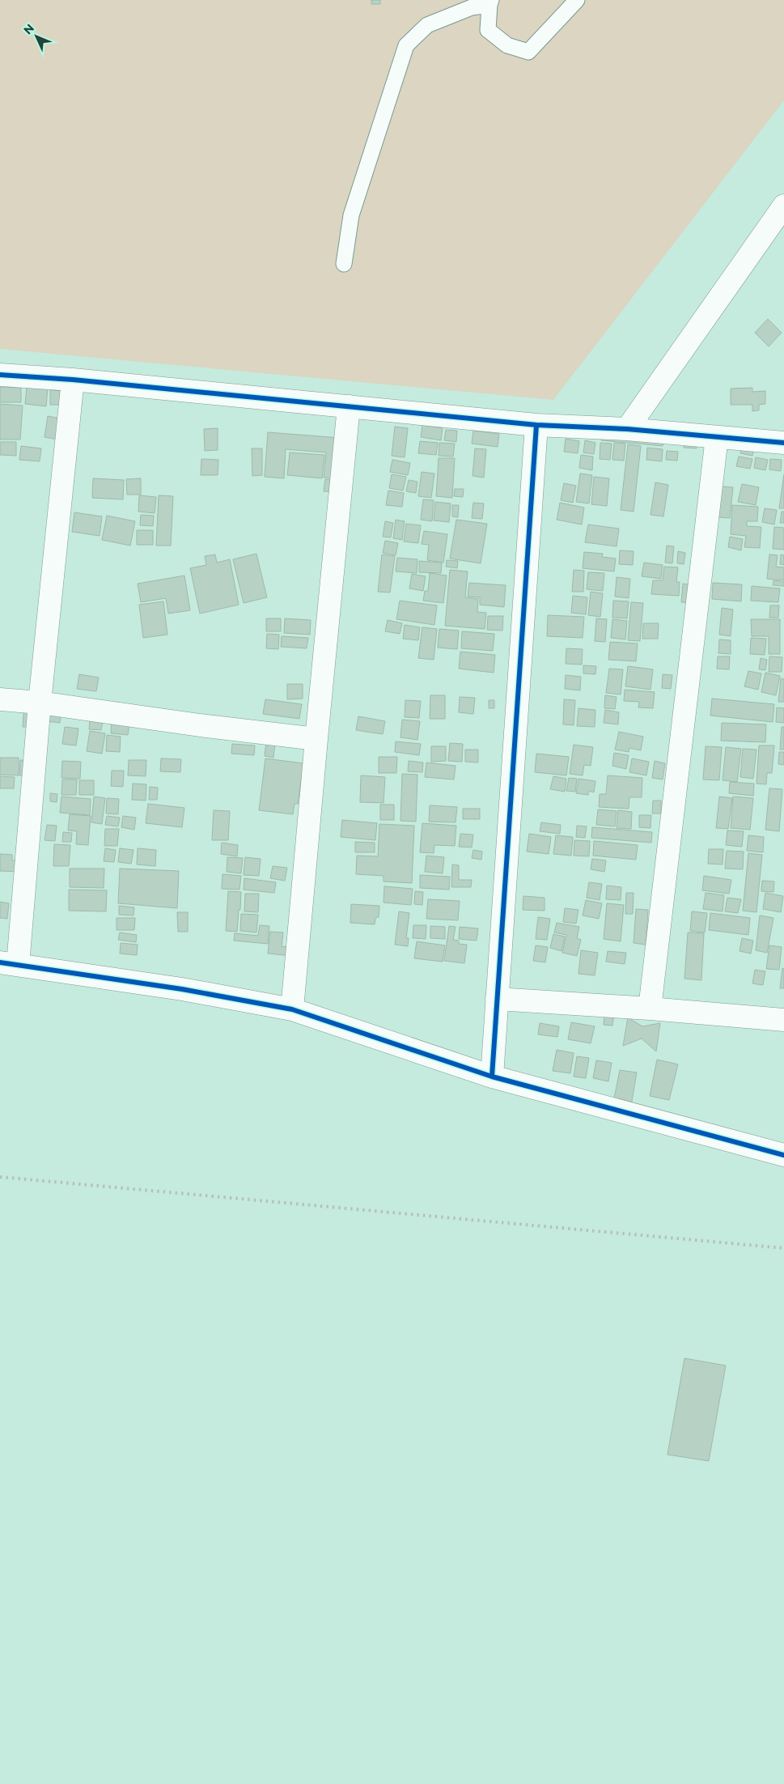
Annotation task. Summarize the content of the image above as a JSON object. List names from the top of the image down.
{
  "north": "top left"
}
